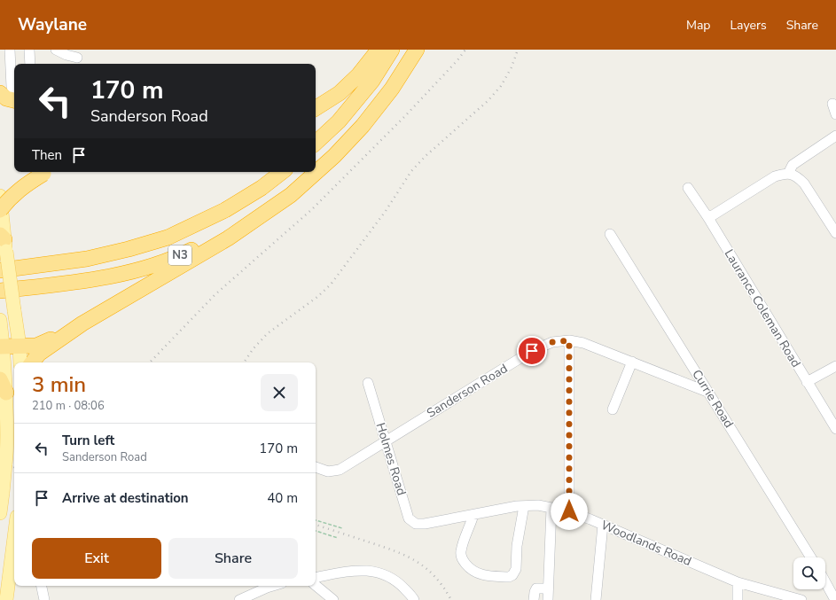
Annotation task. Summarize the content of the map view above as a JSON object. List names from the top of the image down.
{
  "streets": {
    "highway": ["N3"],
    "street": [
      "Laurance Coleman Road",
      "Sanderson Road",
      "Currie Road",
      "Holmes Road",
      "Woodlands Road"
    ]
  },
  "crossings": [
    ["Sanderson Road", "Currie Road"],
    ["Sanderson Road", "Holmes Road"],
    ["Holmes Road", "Woodlands Road"]
  ],
  "page": {
    "header": "Waylane",
    "nav": ["Map", "Layers", "Share"],
    "turn": ["170 m", "Sanderson Road"],
    "then": "Then",
    "heading": ["3 min", "210 m · 08:06"],
    "list": [
      {
        "name": "Turn left",
        "note": "Sanderson Road",
        "value": "170 m"
      },
      {
        "name": "Arrive at destination",
        "value": "40 m"
      }
    ],
    "buttons": ["Exit", "Share"]
  }
}
